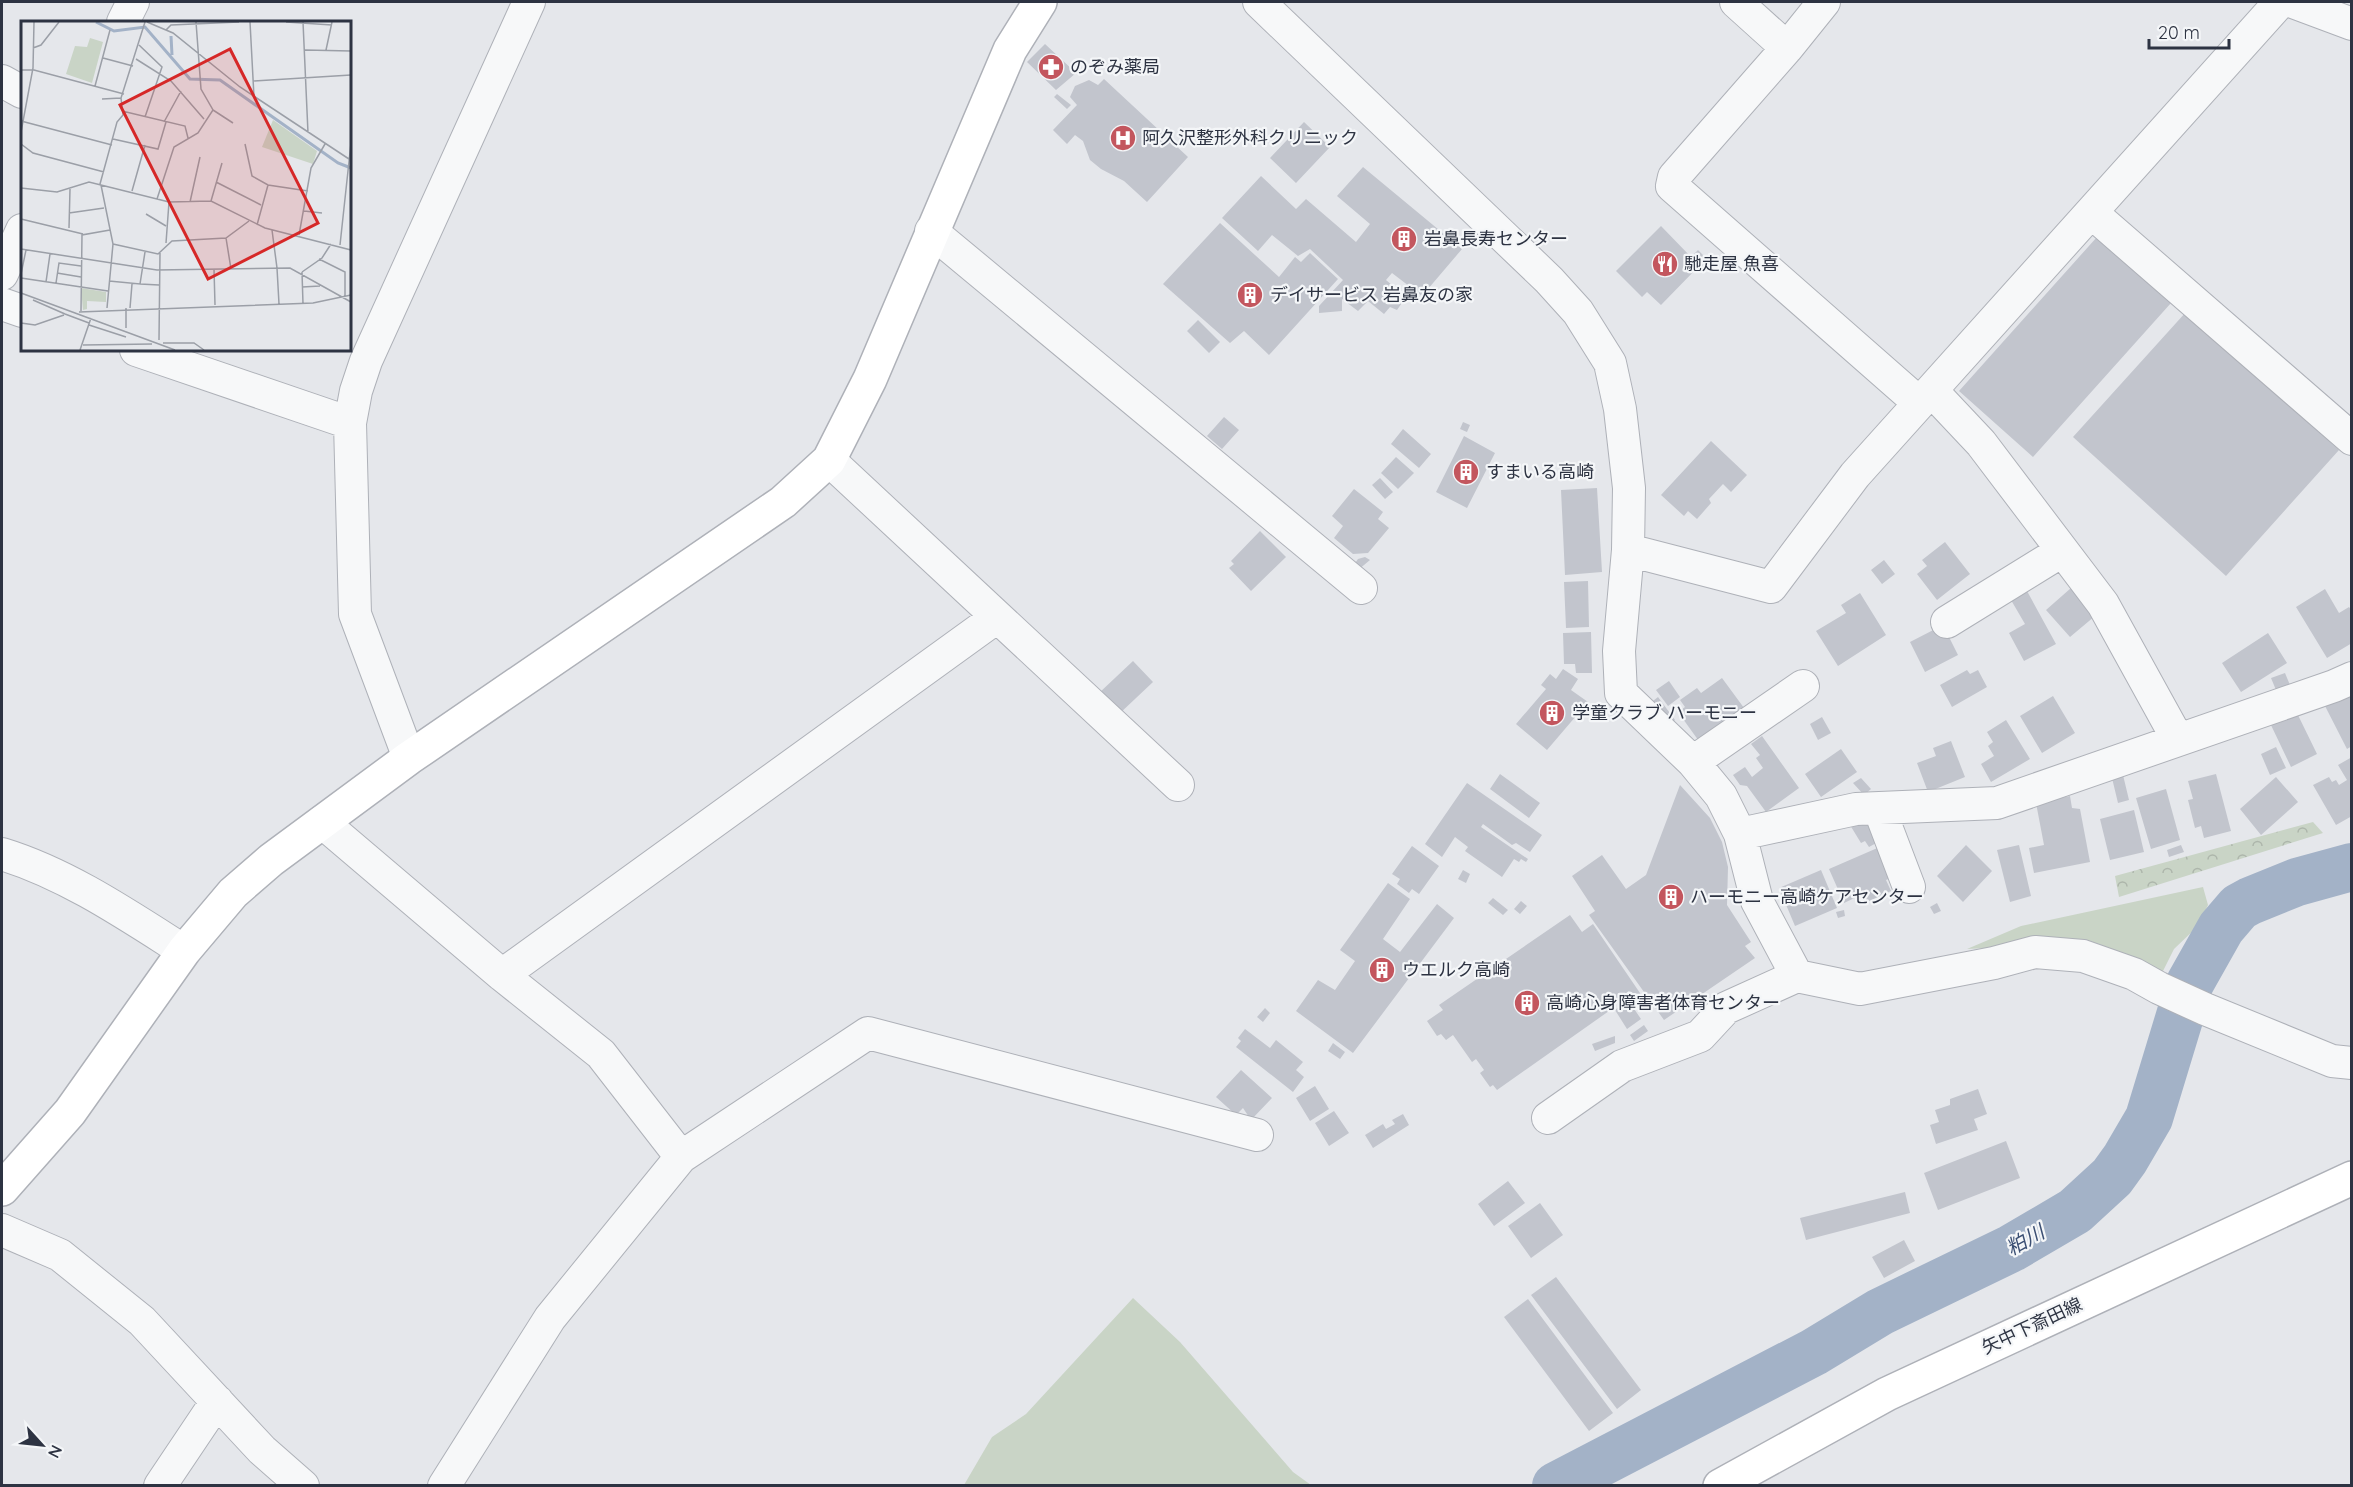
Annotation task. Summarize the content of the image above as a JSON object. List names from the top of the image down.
{
  "streets": {
    "street": ["矢中下斎田線"]
  },
  "water": ["粕川"],
  "places": {
    "pharmacy": ["のぞみ薬局"],
    "hospital": ["阿久沢整形外科クリニック"],
    "building": [
      "岩鼻長寿センター",
      "デイサービス 岩鼻友の家",
      "すまいる高崎",
      "学童クラブ ハーモニー",
      "ハーモニー高崎ケアセンター",
      "ウエルク高崎",
      "高崎心身障害者体育センター"
    ],
    "restaurant": ["馳走屋 魚喜"]
  },
  "scale_bar": "20 m",
  "north": "bottom right"
}
